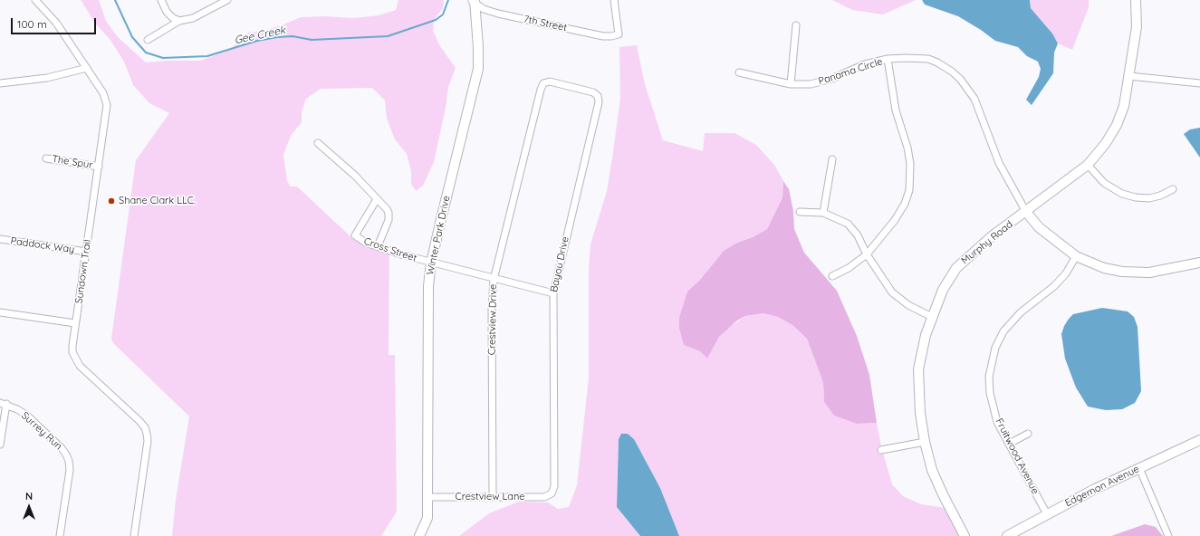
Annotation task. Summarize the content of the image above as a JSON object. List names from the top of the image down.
{
  "streets": {
    "street": [
      "7th Street",
      "Panama Circle",
      "The Spur",
      "Winter Park Drive",
      "Murphy Road",
      "Paddock Way",
      "Cross Street",
      "Bayou Drive",
      "Sundown Trail",
      "Crestview Drive",
      "Surrey Run",
      "Fruitwood Avenue",
      "Edgemon Avenue",
      "Crestview Lane"
    ]
  },
  "crossings": [
    ["7th Street", "Winter Park Drive"],
    ["Panama Circle", "Murphy Road"],
    ["The Spur", "Sundown Trail"],
    ["Winter Park Drive", "Cross Street"],
    ["Winter Park Drive", "Crestview Lane"],
    ["Paddock Way", "Sundown Trail"],
    ["Cross Street", "Bayou Drive"],
    ["Cross Street", "Crestview Drive"],
    ["Bayou Drive", "Crestview Drive"],
    ["Bayou Drive", "Crestview Lane"],
    ["Crestview Drive", "Crestview Lane"],
    ["Fruitwood Avenue", "Edgemon Avenue"]
  ],
  "water": ["Gee Creek"],
  "places": ["Shane Clark LLC."],
  "scale_bar": "100 m",
  "north": "top"
}
